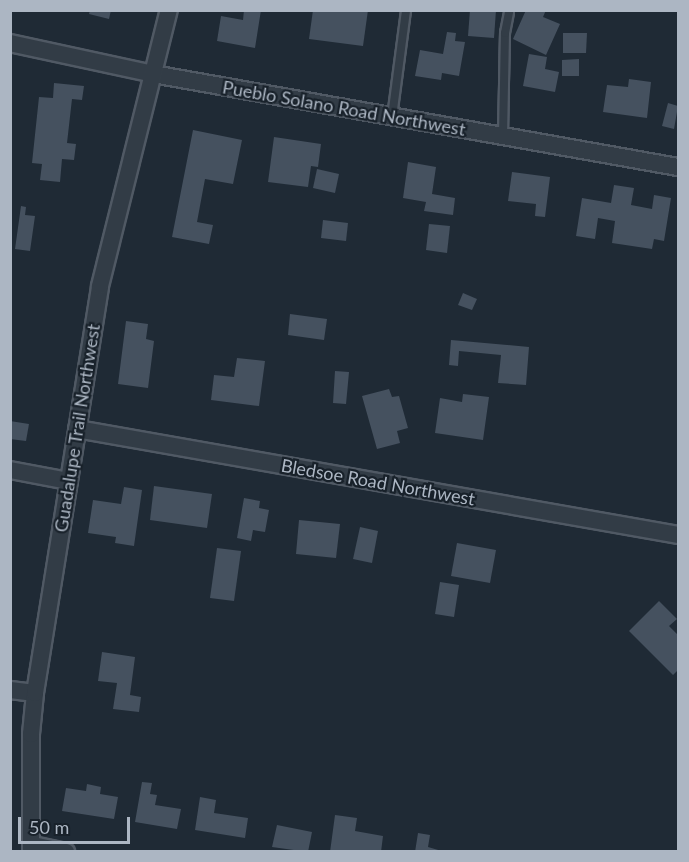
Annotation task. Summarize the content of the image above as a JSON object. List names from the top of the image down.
{
  "streets": {
    "street": ["Pueblo Solano Road Northwest", "Guadalupe Trail Northwest", "Bledsoe Road Northwest"]
  },
  "crossings": [
    ["Pueblo Solano Road Northwest", "Guadalupe Trail Northwest"],
    ["Guadalupe Trail Northwest", "Bledsoe Road Northwest"]
  ],
  "scale_bar": "50 m"
}
